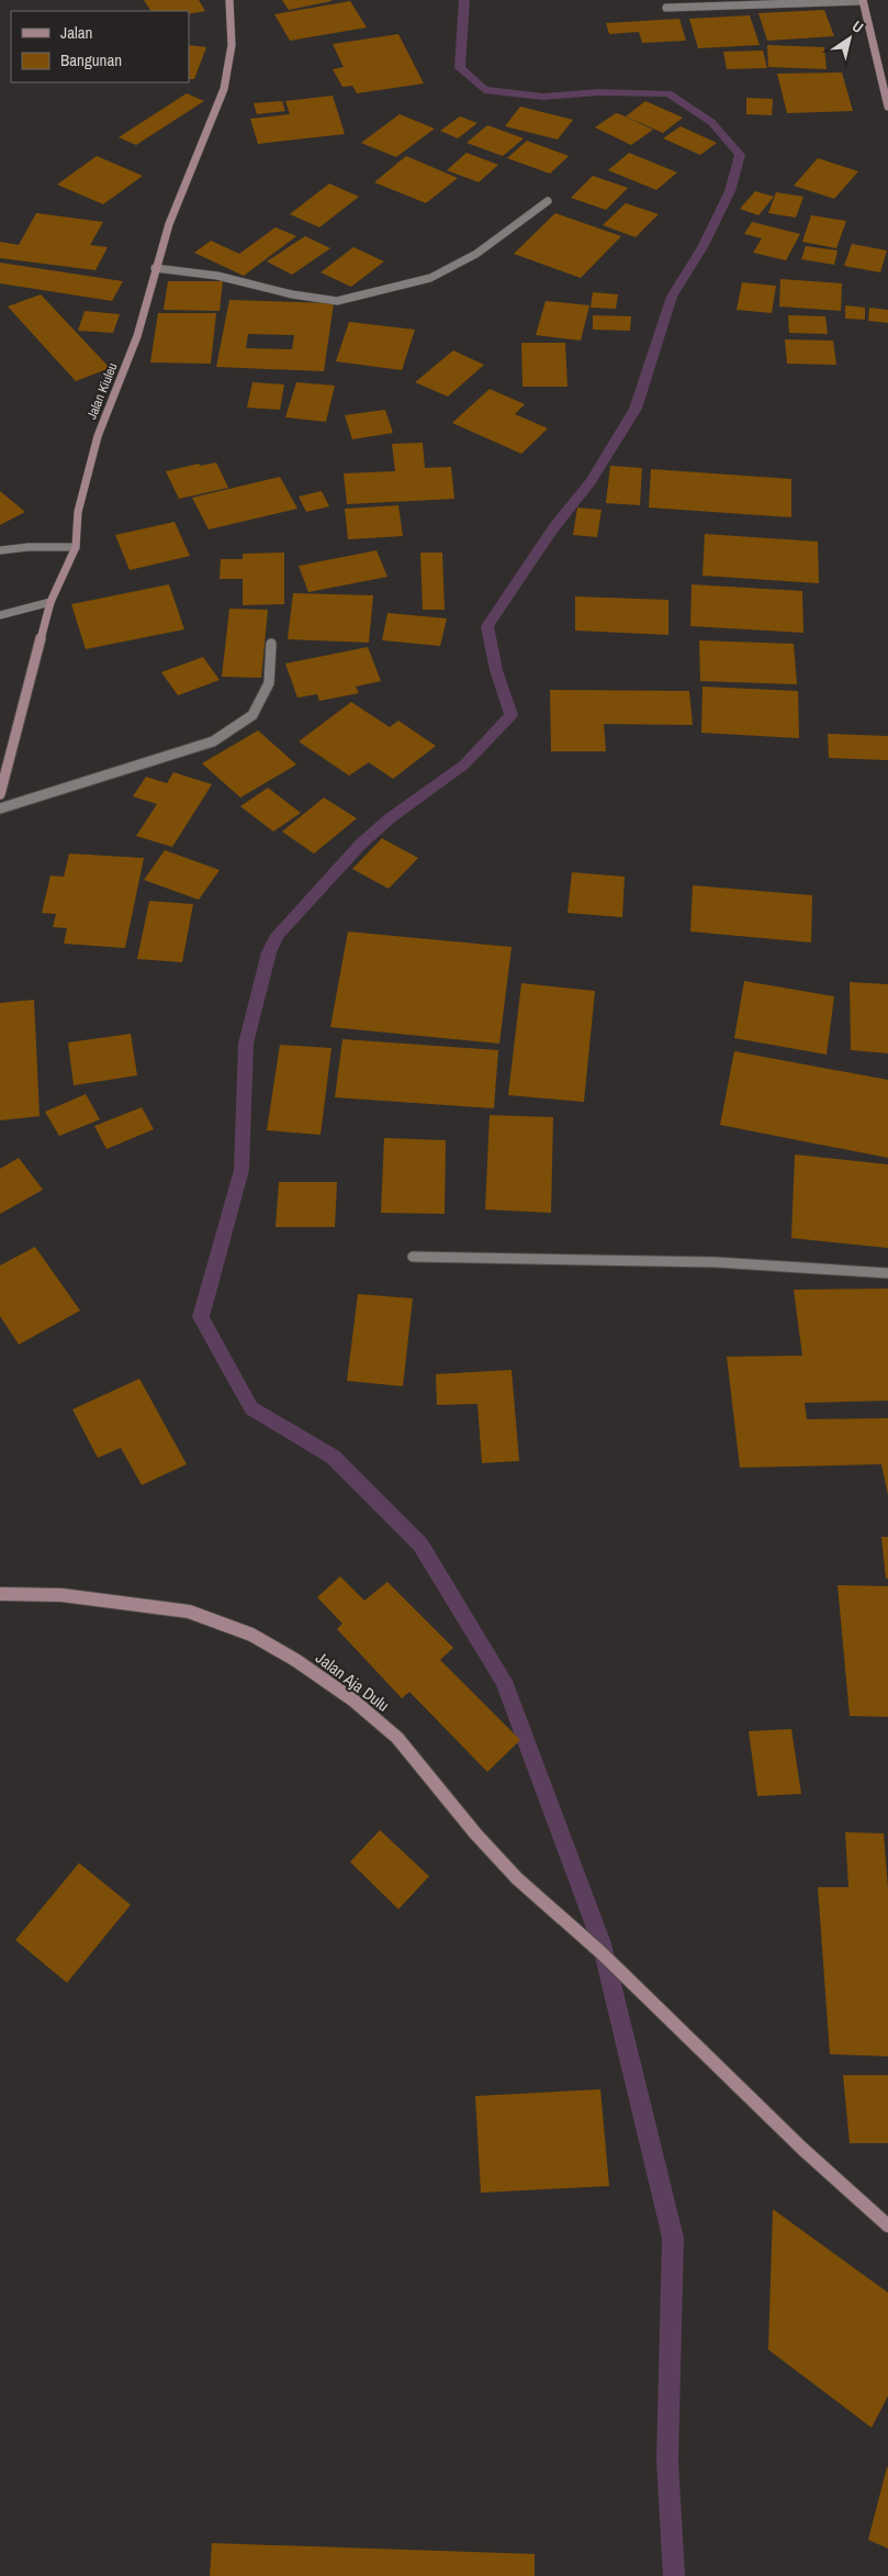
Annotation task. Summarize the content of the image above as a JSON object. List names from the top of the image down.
{
  "streets": {
    "street": ["Jalan Kiuleu", "Jalan Aja Dulu"]
  },
  "legend": ["Jalan", "Bangunan"],
  "north": "top right"
}
